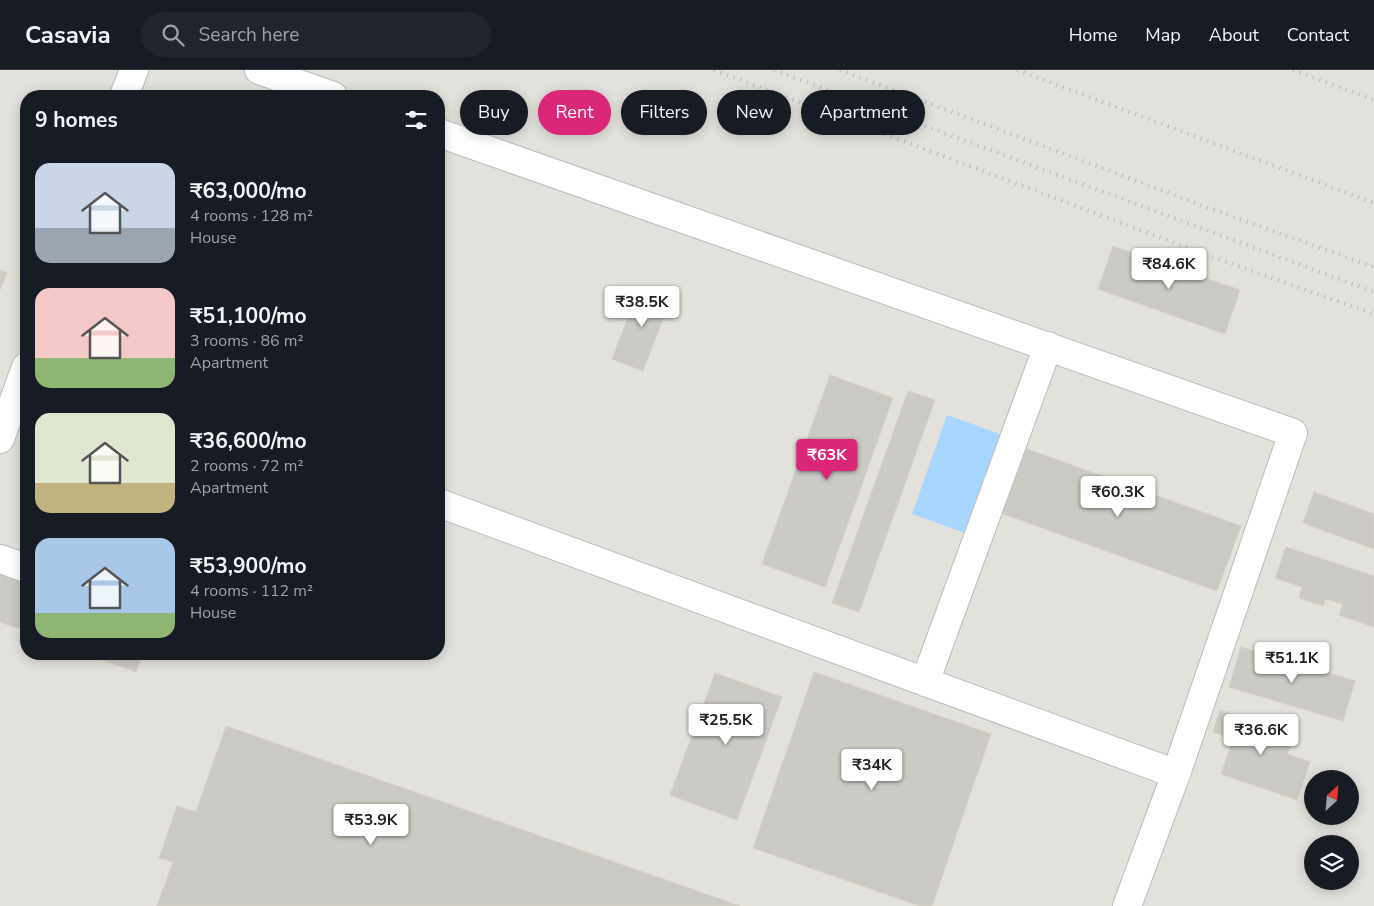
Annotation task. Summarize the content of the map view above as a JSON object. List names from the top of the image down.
{
  "north": "top right",
  "page": {
    "header": "Casavia",
    "search": "Search here",
    "nav": [
      "Home",
      "Map",
      "About",
      "Contact"
    ],
    "chip": [
      "Buy",
      "Rent",
      "Filters",
      "New",
      "Apartment"
    ],
    "heading": "9 homes",
    "list": [
      {
        "name": "₹63,000/mo",
        "note": "4 rooms · 128 m² · House"
      },
      {
        "name": "₹51,100/mo",
        "note": "3 rooms · 86 m² · Apartment"
      },
      {
        "name": "₹36,600/mo",
        "note": "2 rooms · 72 m² · Apartment"
      },
      {
        "name": "₹53,900/mo",
        "note": "4 rooms · 112 m² · House"
      }
    ],
    "price": [
      "₹84.6K",
      "₹38.5K",
      "₹63K",
      "₹60.3K",
      "₹51.1K",
      "₹25.5K",
      "₹36.6K",
      "₹34K",
      "₹53.9K"
    ]
  }
}
